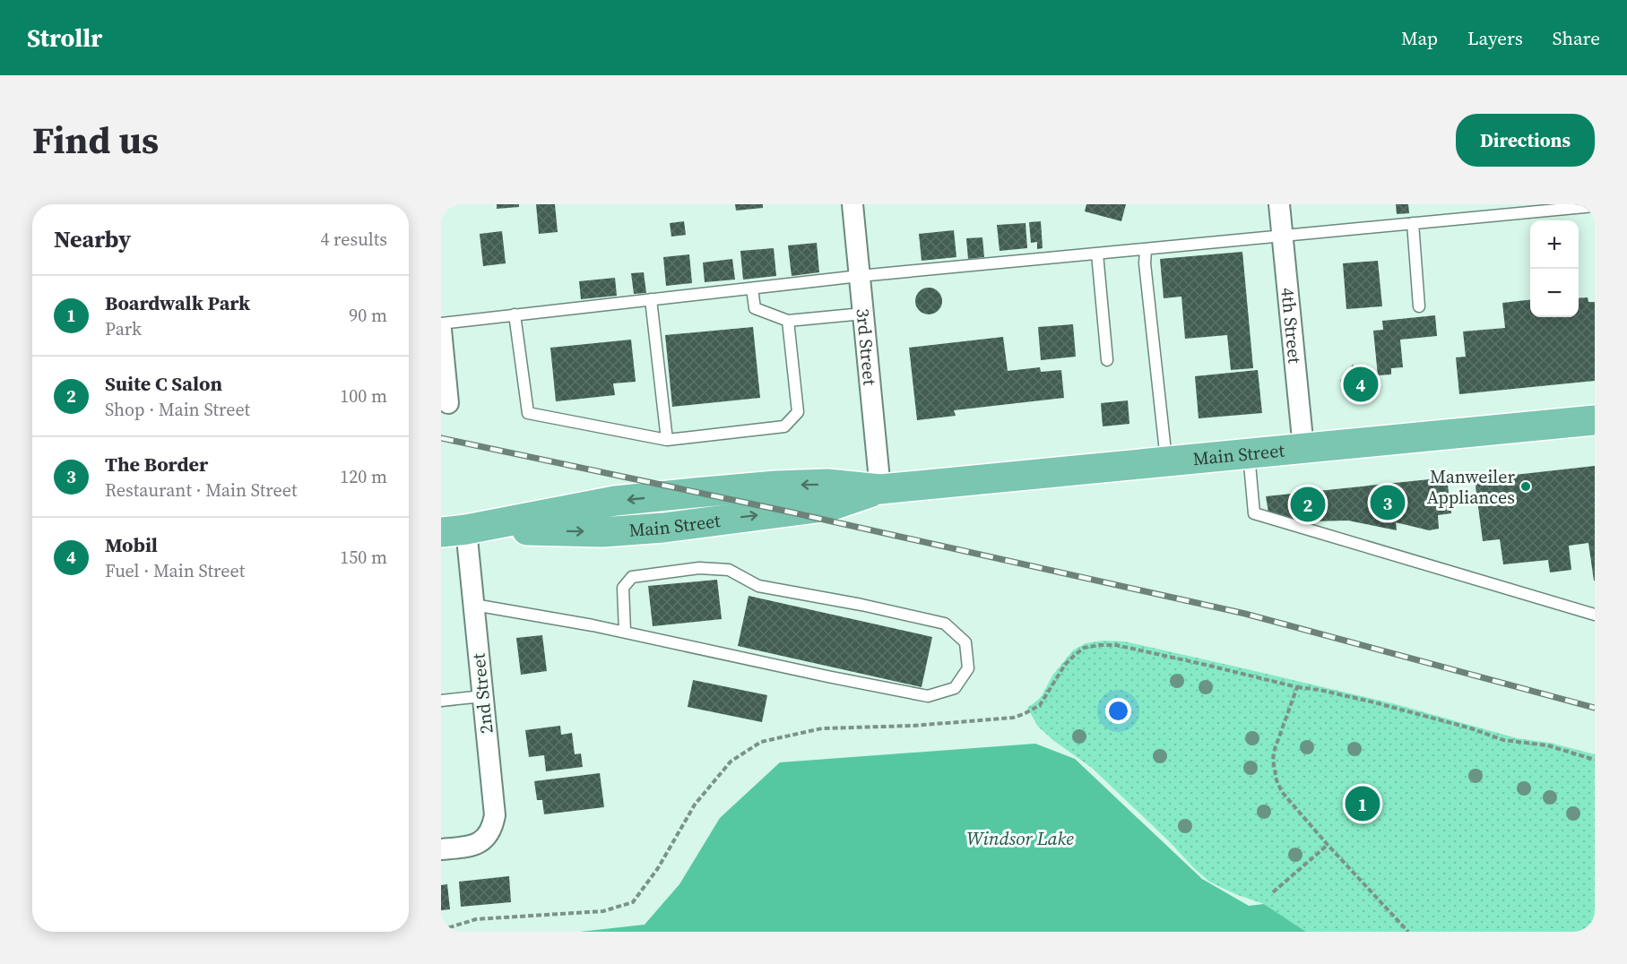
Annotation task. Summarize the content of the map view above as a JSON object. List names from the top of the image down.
{
  "streets": {
    "main road": ["Main Street"],
    "street": ["4th Street", "3rd Street", "2nd Street"]
  },
  "crossings": [
    ["4th Street", "Main Street"],
    ["3rd Street", "Main Street"],
    ["Main Street", "2nd Street"]
  ],
  "water": ["Windsor Lake"],
  "places": ["Manweiler Appliances"],
  "page": {
    "header": "Strollr",
    "nav": ["Map", "Layers", "Share"],
    "title": "Find us",
    "buttons": "Directions",
    "heading": ["Nearby", "4 results"],
    "map_buttons": ["+", "−"],
    "list": [
      {
        "mark": "1",
        "name": "Boardwalk Park",
        "note": "Park",
        "value": "90 m"
      },
      {
        "mark": "2",
        "name": "Suite C Salon",
        "note": "Shop · Main Street",
        "value": "100 m"
      },
      {
        "mark": "3",
        "name": "The Border",
        "note": "Restaurant · Main Street",
        "value": "120 m"
      },
      {
        "mark": "4",
        "name": "Mobil",
        "note": "Fuel · Main Street",
        "value": "150 m"
      }
    ],
    "pins": [
      "4",
      "3",
      "2",
      "1"
    ]
  }
}
